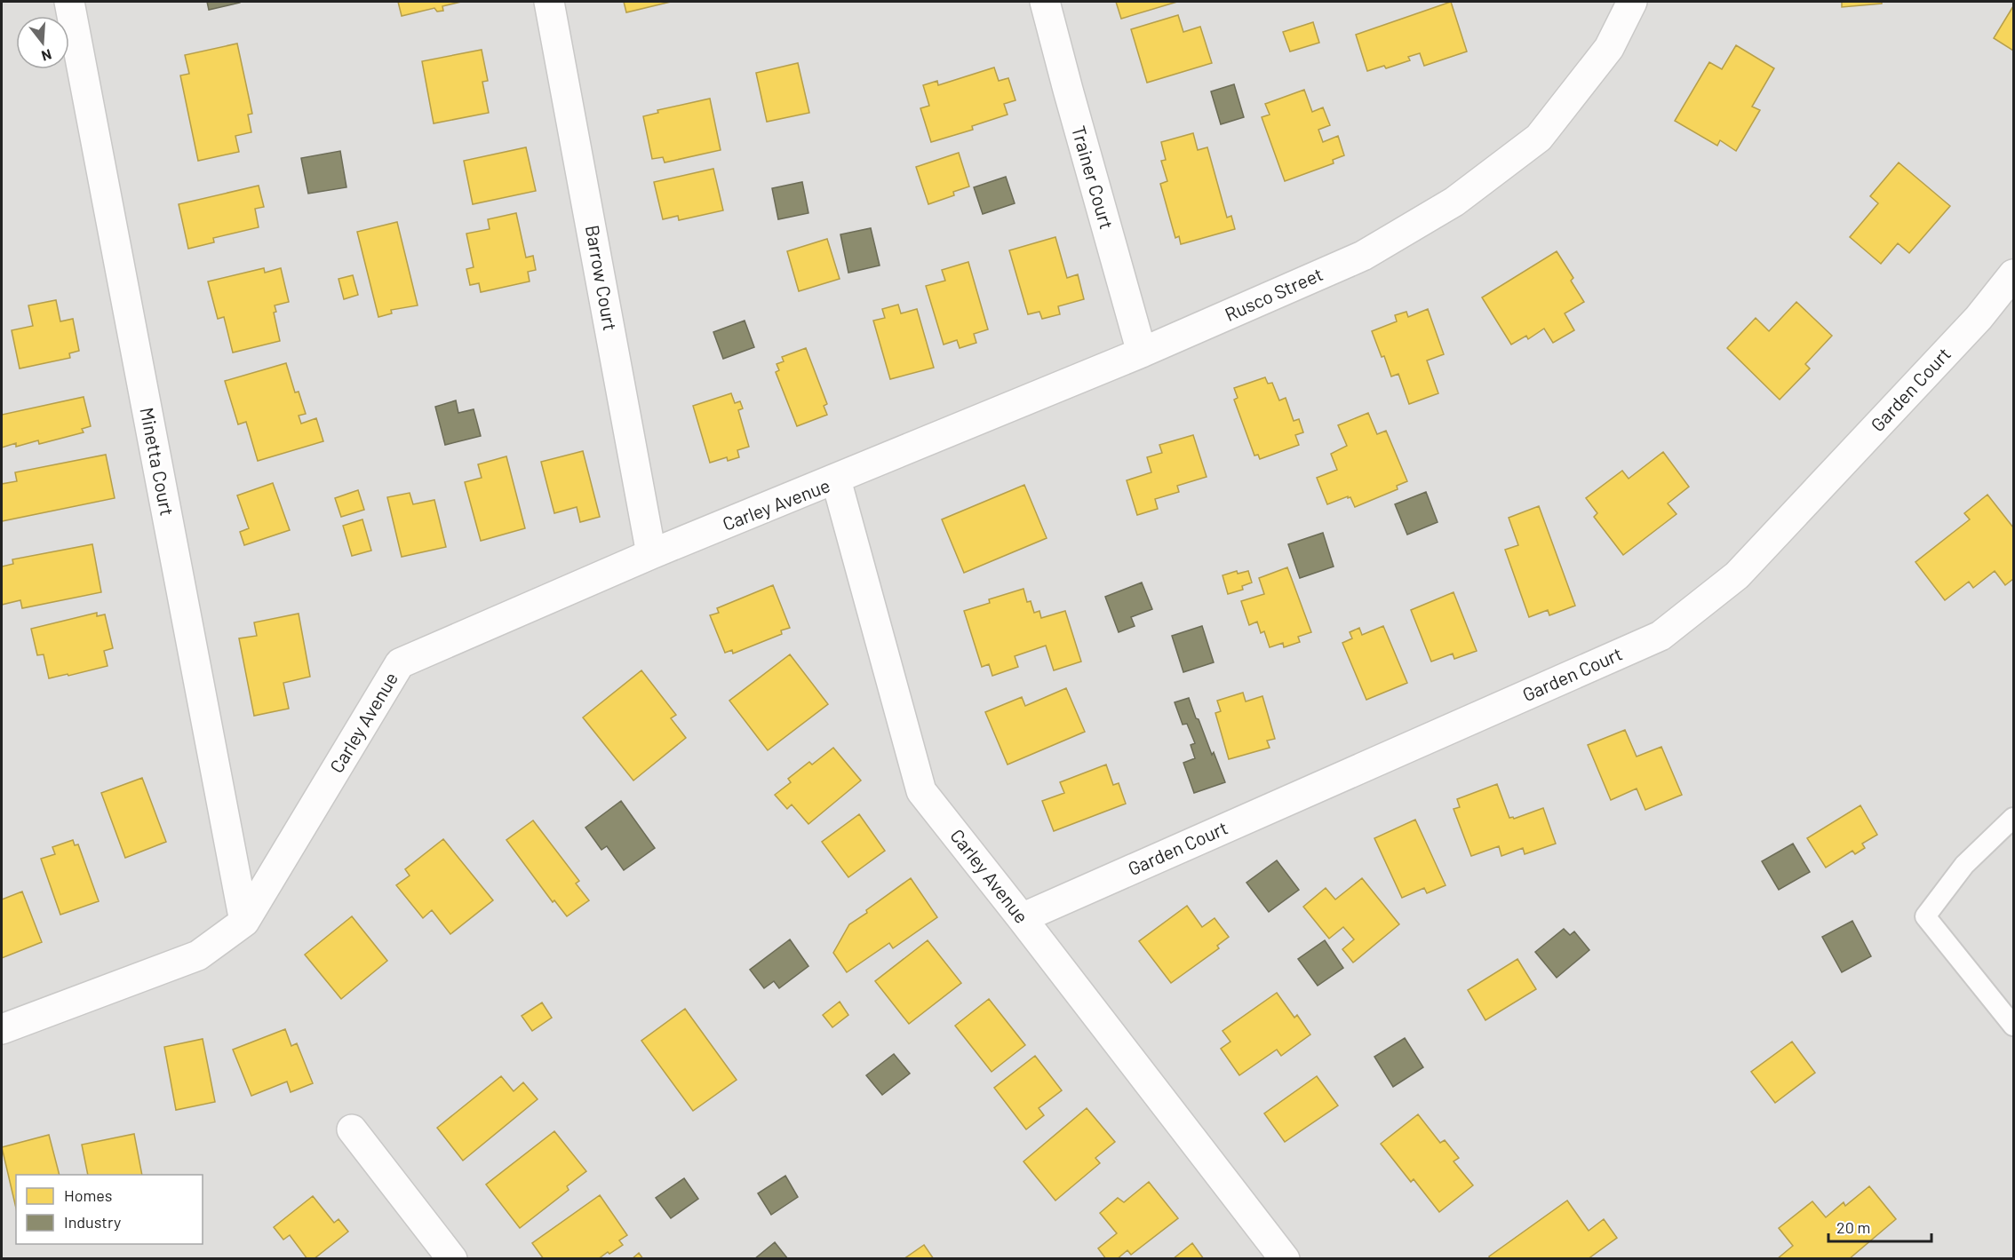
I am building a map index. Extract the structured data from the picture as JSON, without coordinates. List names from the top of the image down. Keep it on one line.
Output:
{"streets":{"street":["Trainer Court","Barrow Court","Rusco Street","Garden Court","Minetta Court","Carley Avenue"]},"crossings":[["Trainer Court","Rusco Street"],["Barrow Court","Carley Avenue"],["Rusco Street","Carley Avenue"],["Garden Court","Carley Avenue"],["Minetta Court","Carley Avenue"]],"legend":["Homes","Industry"],"scale_bar":"20 m","north":"bottom"}
